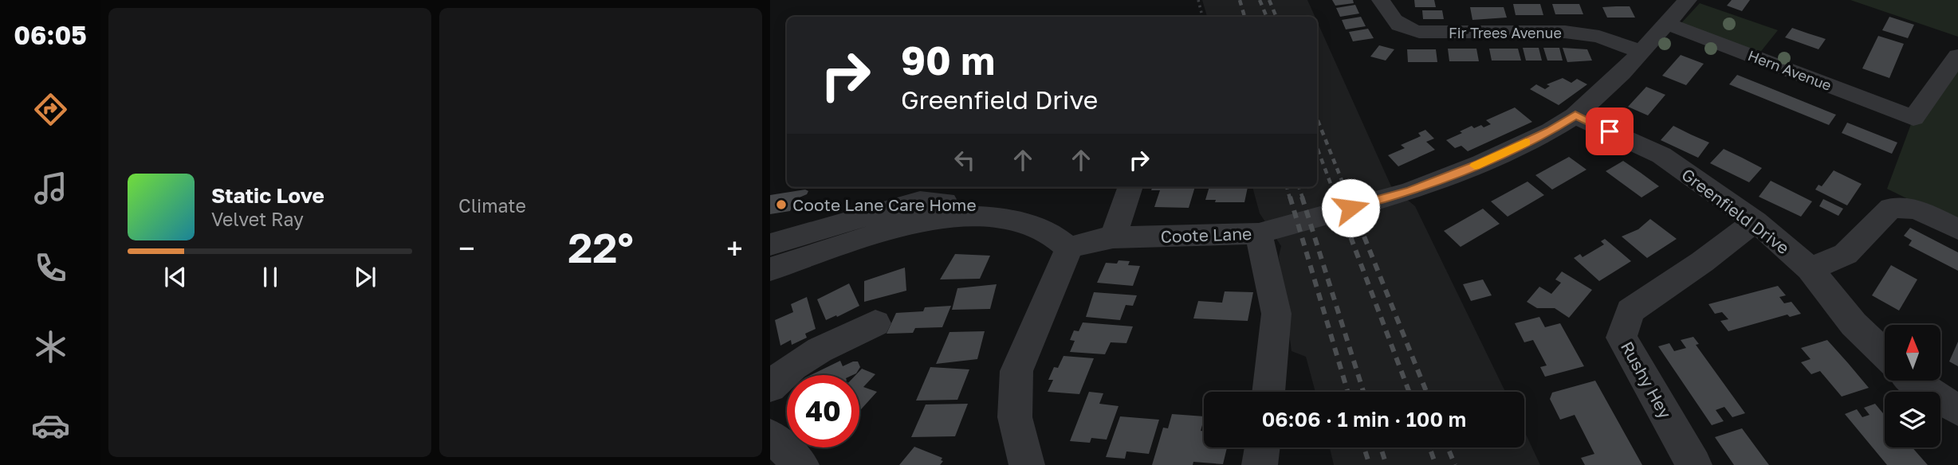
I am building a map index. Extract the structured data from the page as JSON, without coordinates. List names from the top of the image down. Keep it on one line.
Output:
{"streets":{"street":["Fir Trees Avenue","Hern Avenue","Greenfield Drive","Coote Lane","Rushy Hey"]},"crossings":[["Fir Trees Avenue","Coote Lane"],["Hern Avenue","Coote Lane"],["Greenfield Drive","Coote Lane"],["Greenfield Drive","Rushy Hey"]],"places":["Coote Lane Care Home"],"north":"top","page":{"tabs":"06:05","tile":"Climate","turn":["90 m","Greenfield Drive"],"song":["Static Love","Velvet Ray"],"heat":["−","22°","+"],"limit":"40","trip":"06:06 · 1 min · 100 m"}}
